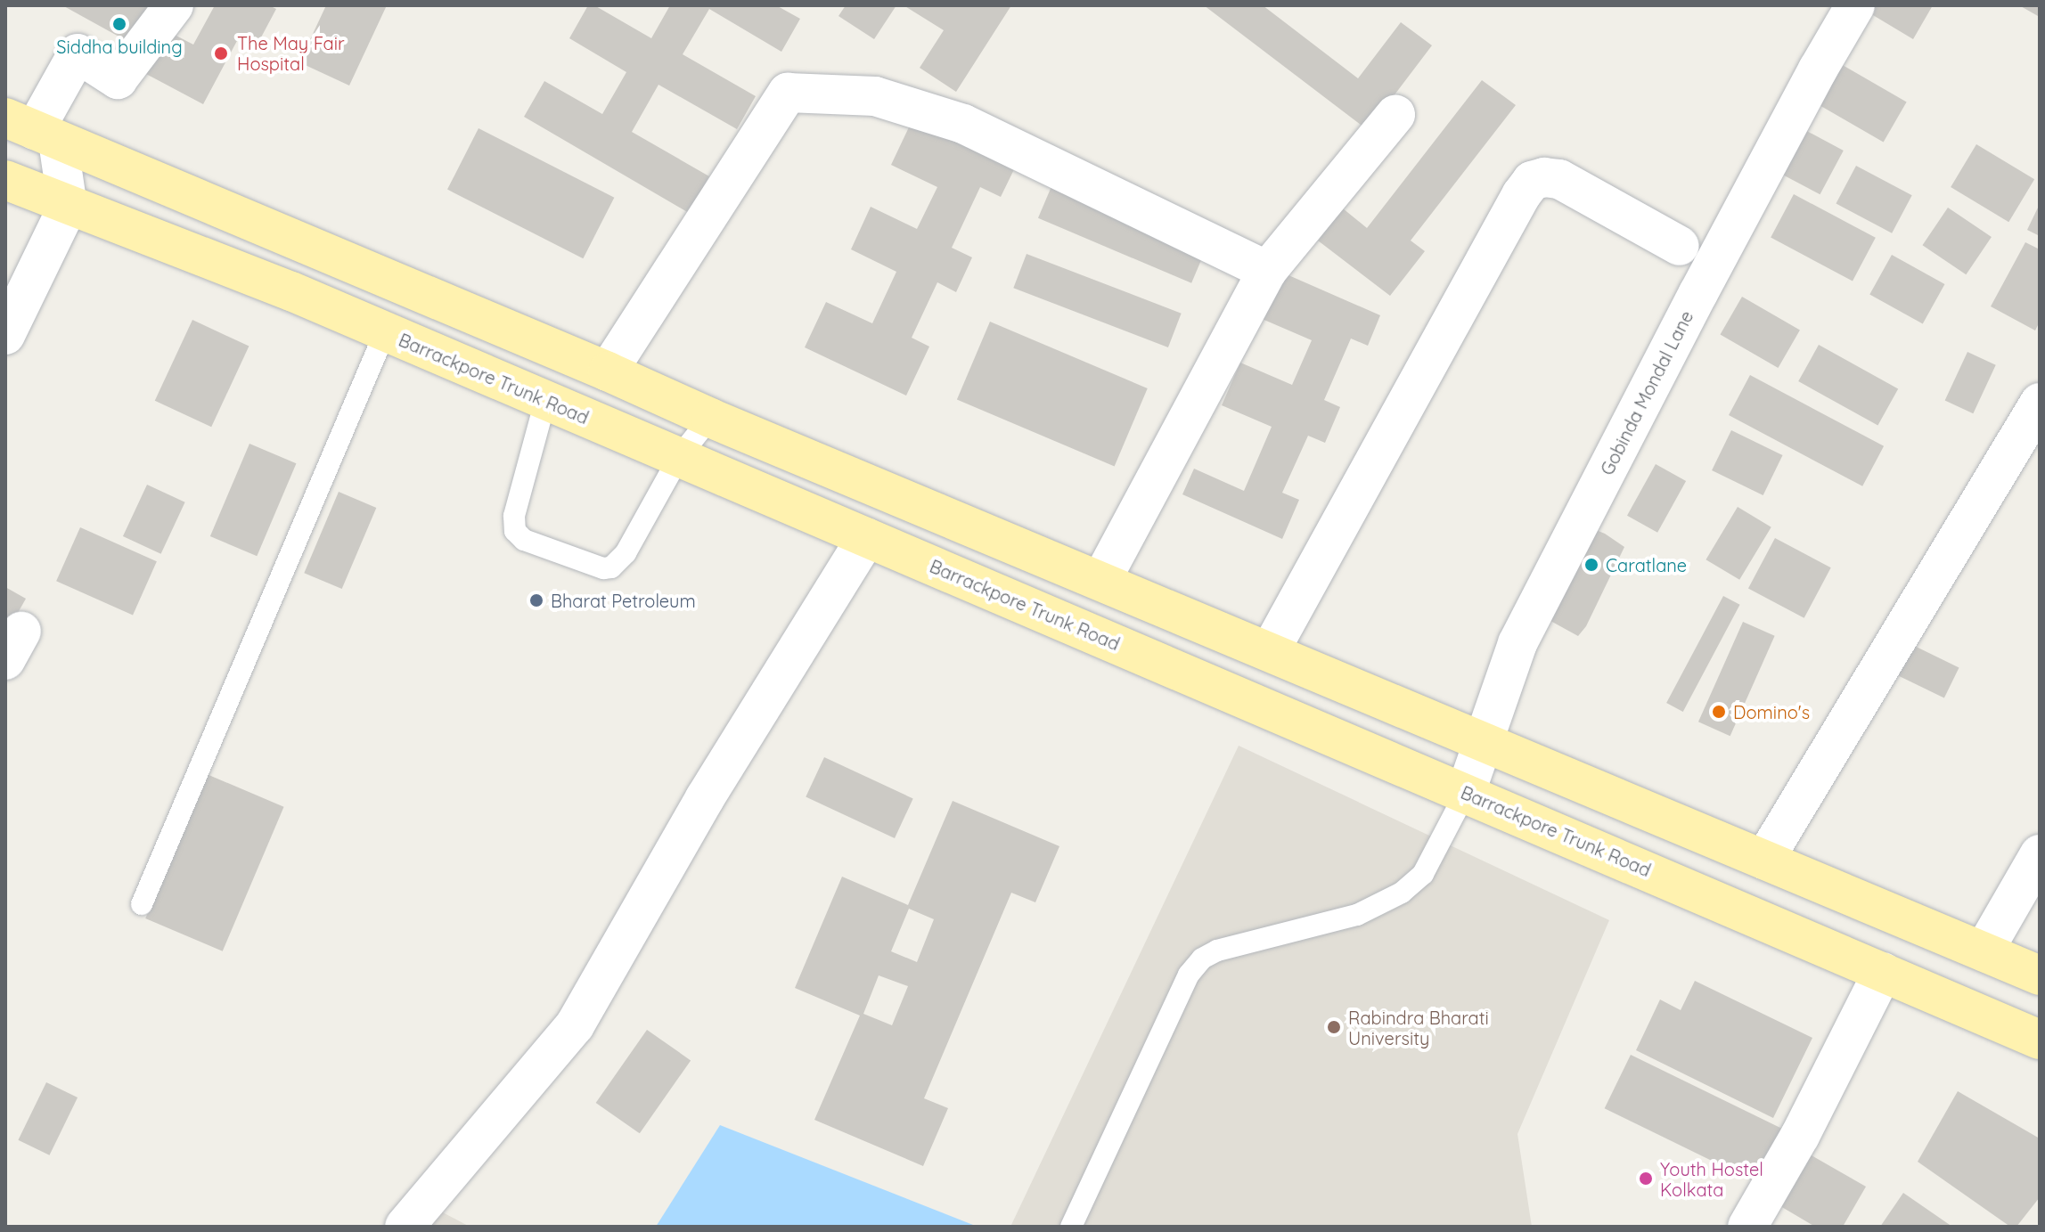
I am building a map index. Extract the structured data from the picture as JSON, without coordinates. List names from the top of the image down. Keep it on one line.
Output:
{"streets":{"main road":["Barrackpore Trunk Road"],"street":["Gobinda Mondal Lane"]},"crossings":[["Barrackpore Trunk Road","Gobinda Mondal Lane"]],"places":["Siddha building","The May Fair Hospital","Caratlane","Bharat Petroleum","Domino's","Rabindra Bharati University","Youth Hostel Kolkata"]}
